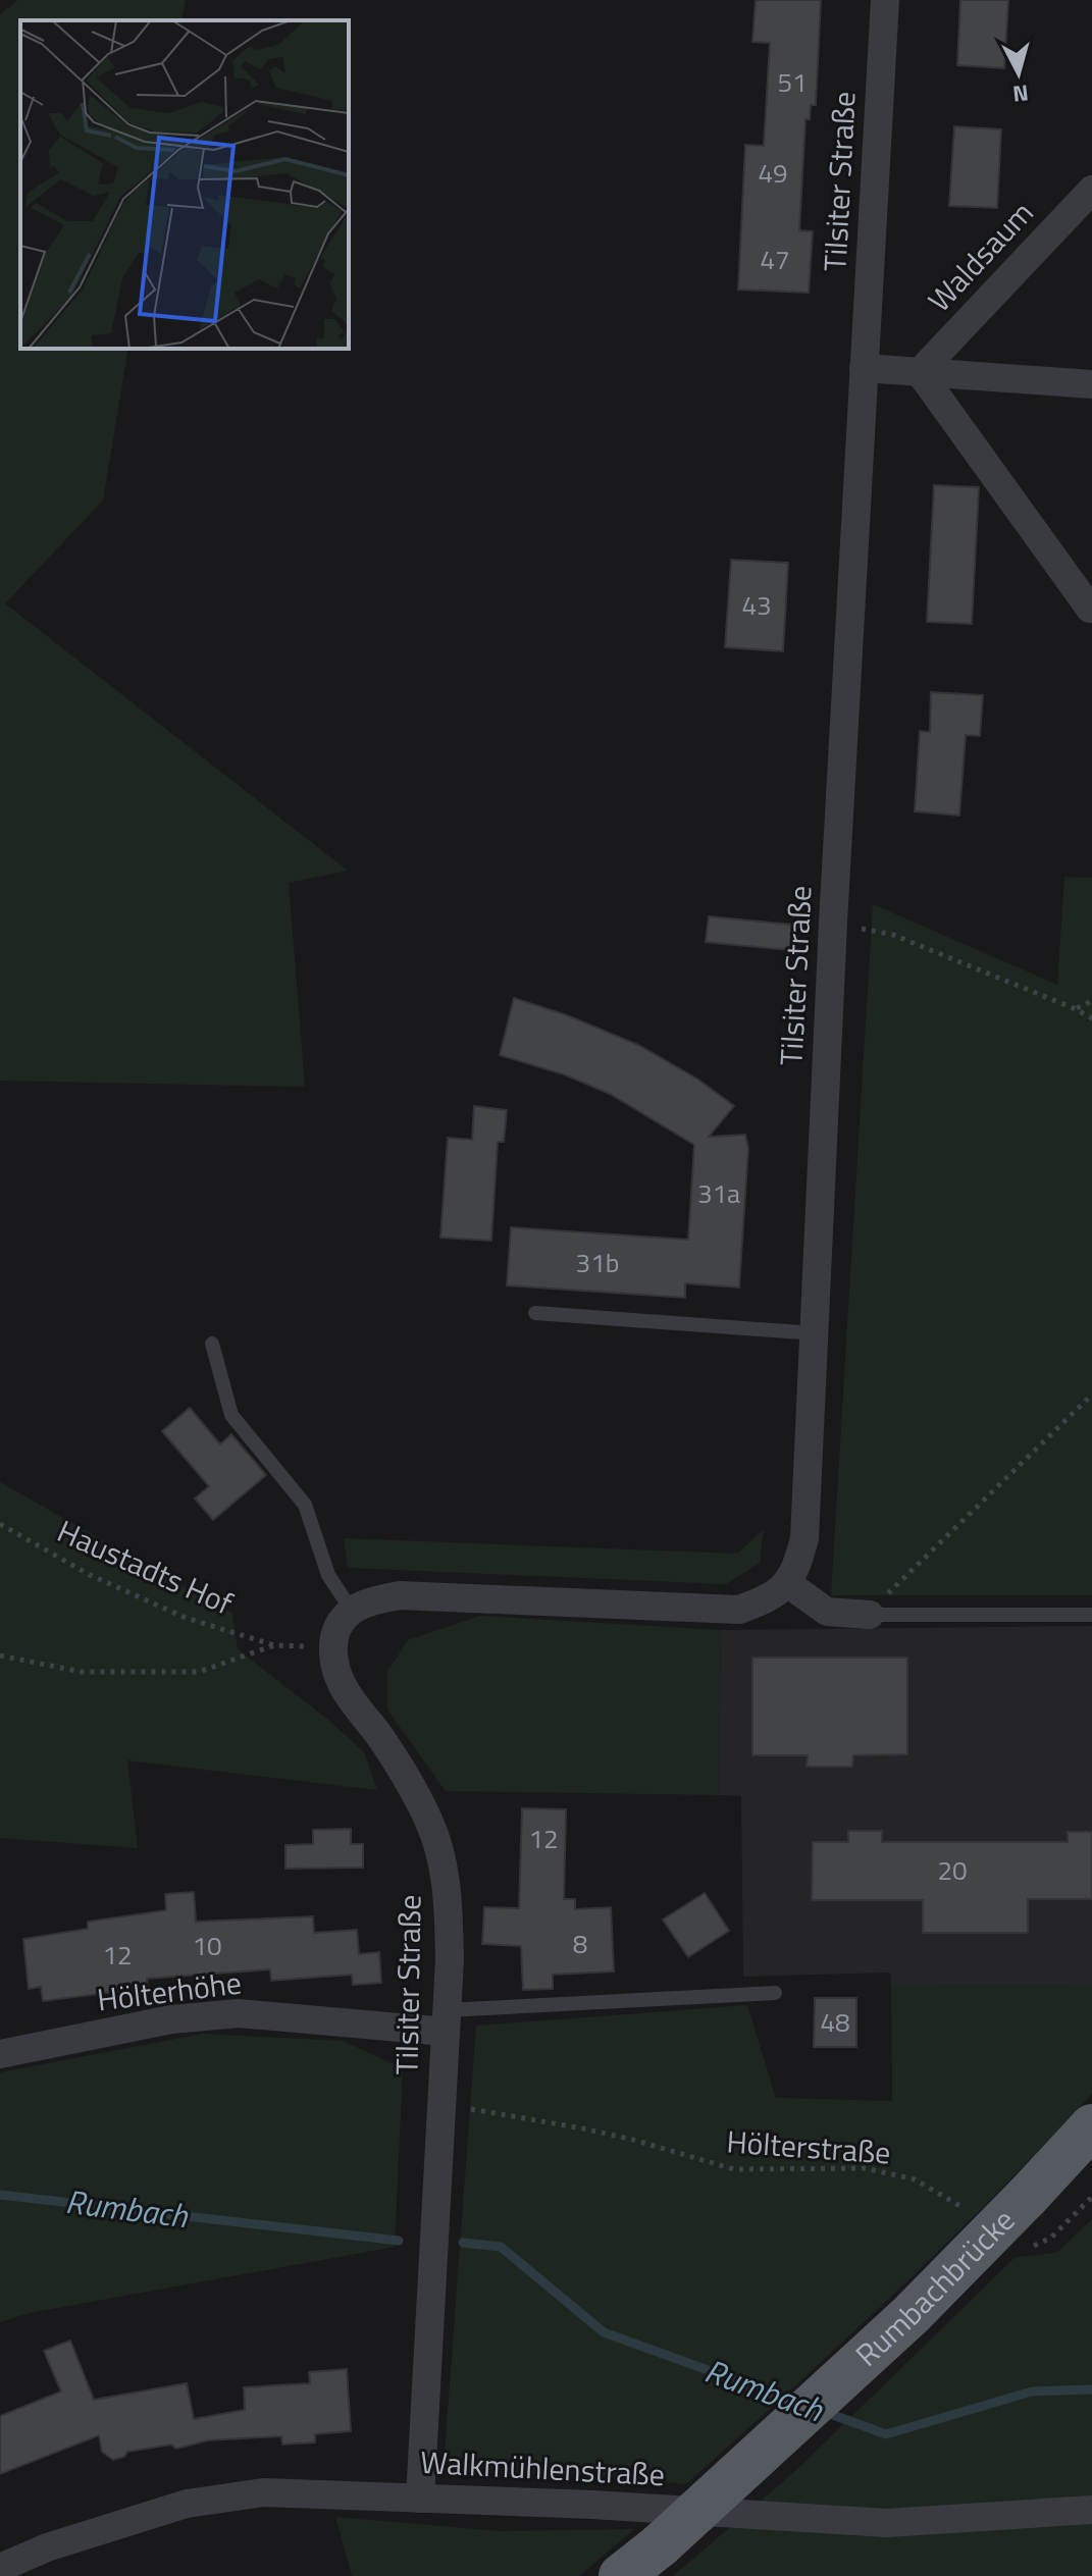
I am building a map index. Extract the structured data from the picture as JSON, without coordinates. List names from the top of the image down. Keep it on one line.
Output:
{"streets":{"main road":["Rumbachbrücke"],"street":["Tilsiter Straße","Waldsaum","Hölterhöhe","Walkmühlenstraße"],"path":["Haustadts Hof","Hölterstraße"]},"crossings":[["Tilsiter Straße","Hölterhöhe"],["Tilsiter Straße","Hölterstraße"],["Tilsiter Straße","Walkmühlenstraße"]],"water":["Rumbach"],"house_numbers":["51","49","47","43","31a","31b","12","20","8","10","12","48"],"north":"bottom"}
